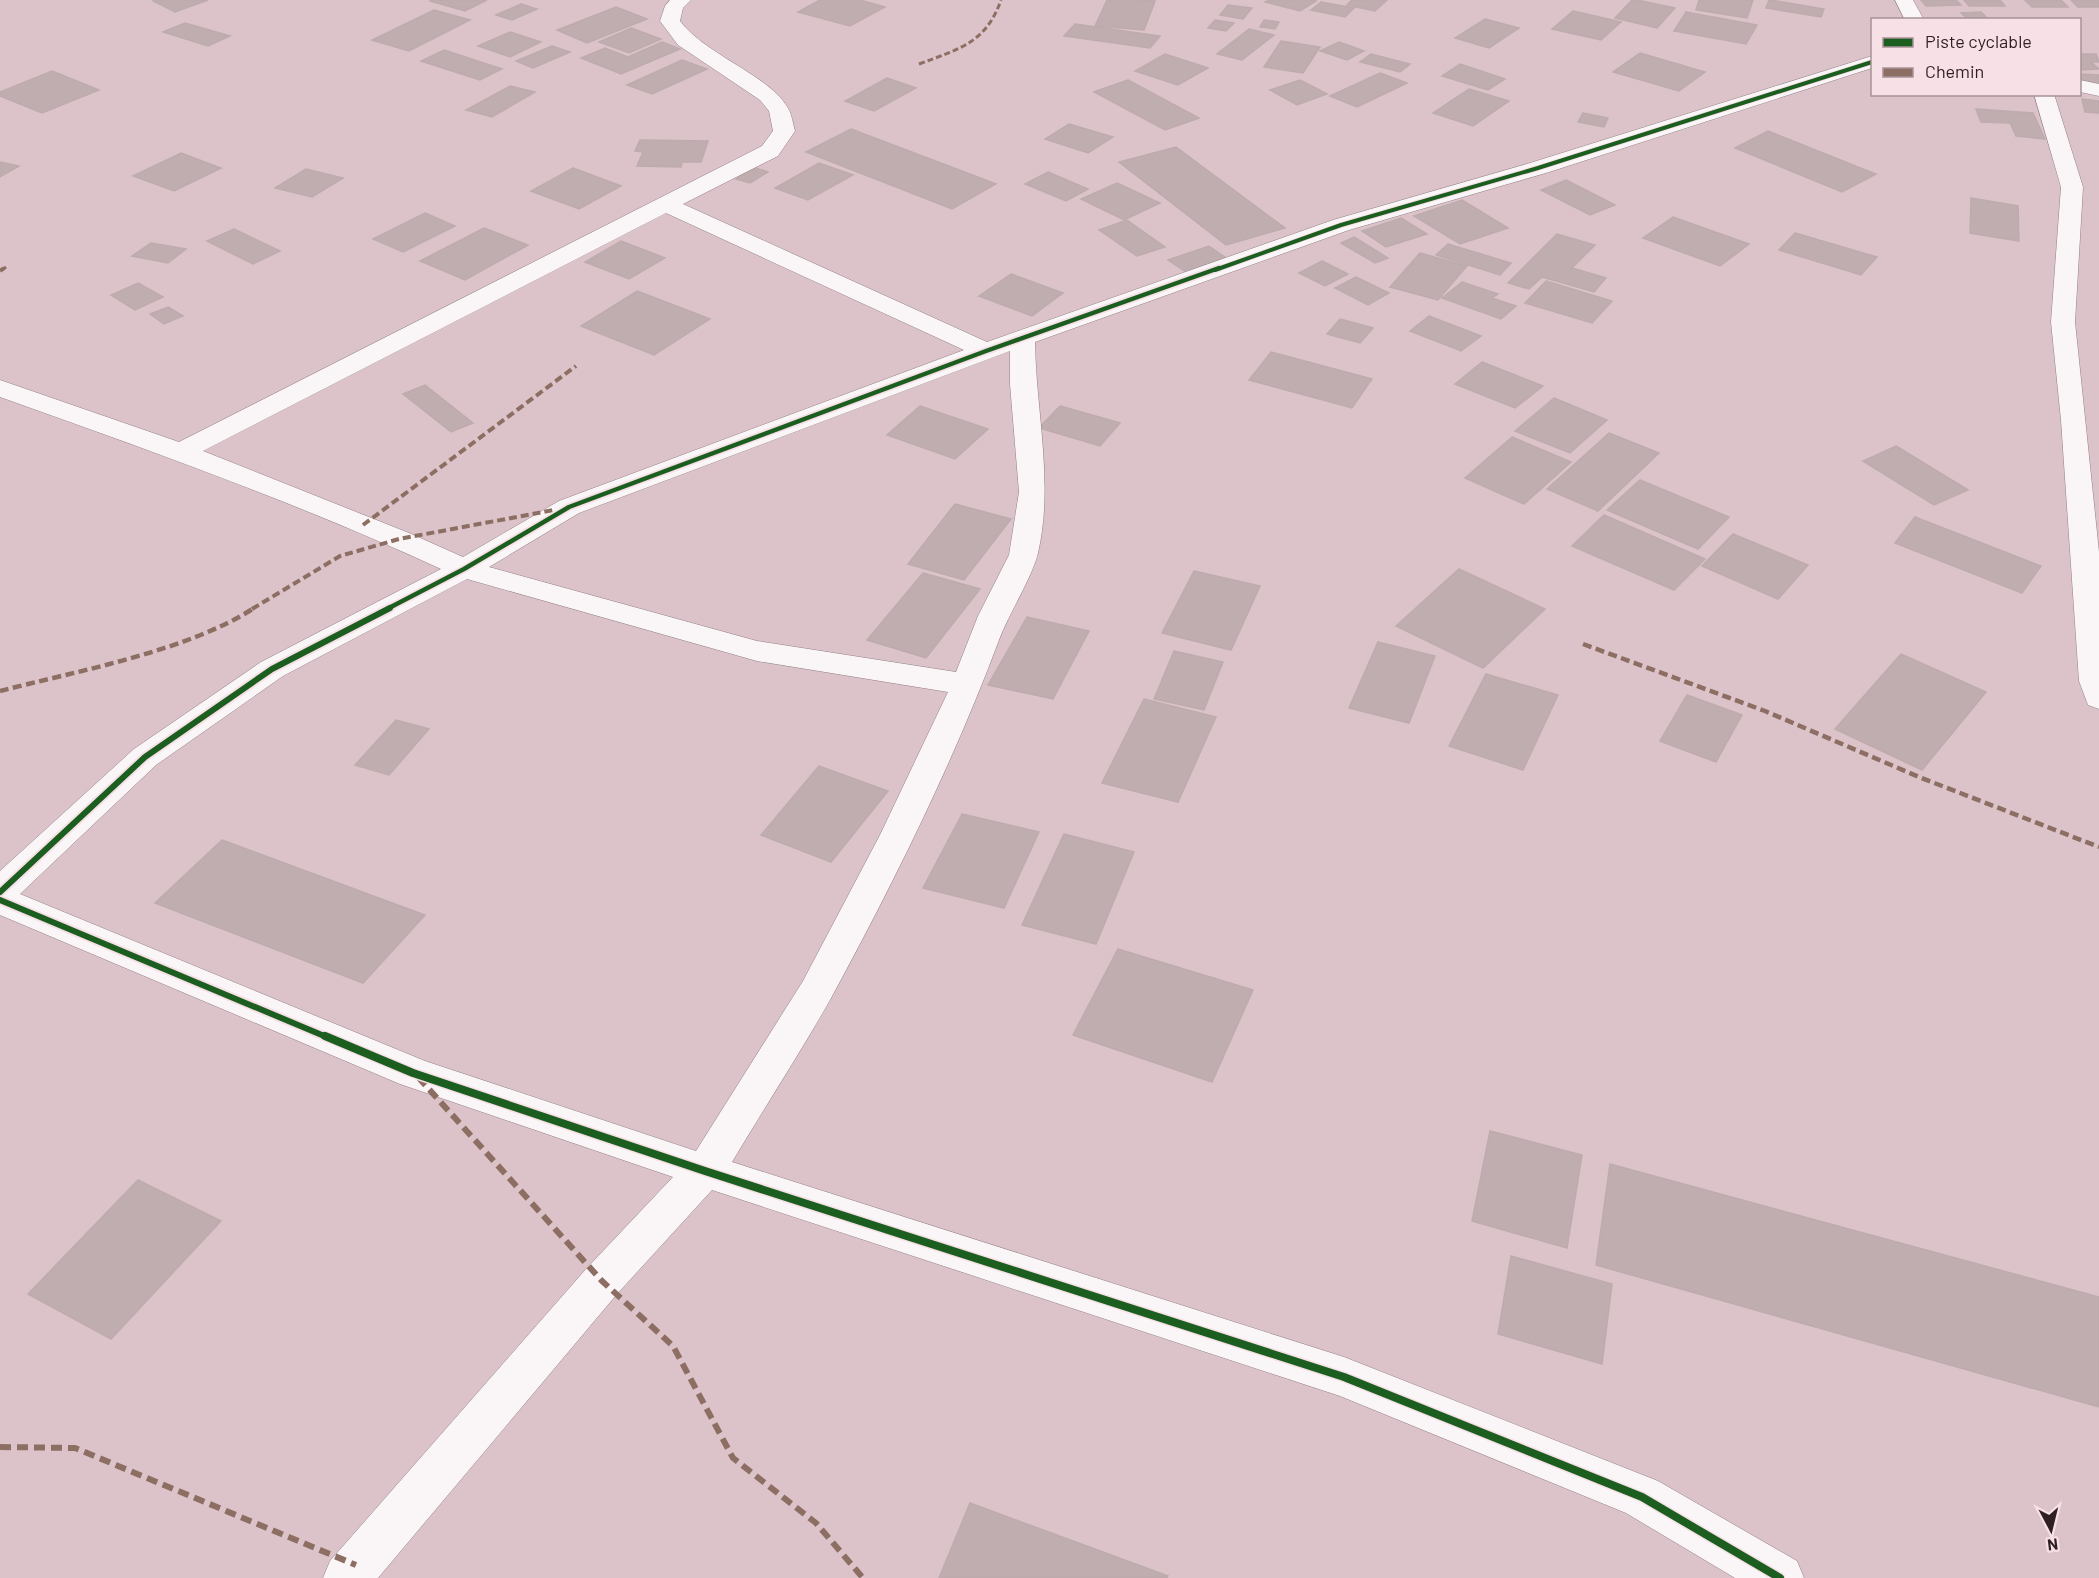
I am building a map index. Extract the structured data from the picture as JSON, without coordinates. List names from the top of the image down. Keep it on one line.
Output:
{"legend":["Piste cyclable","Chemin"],"north":"bottom"}
